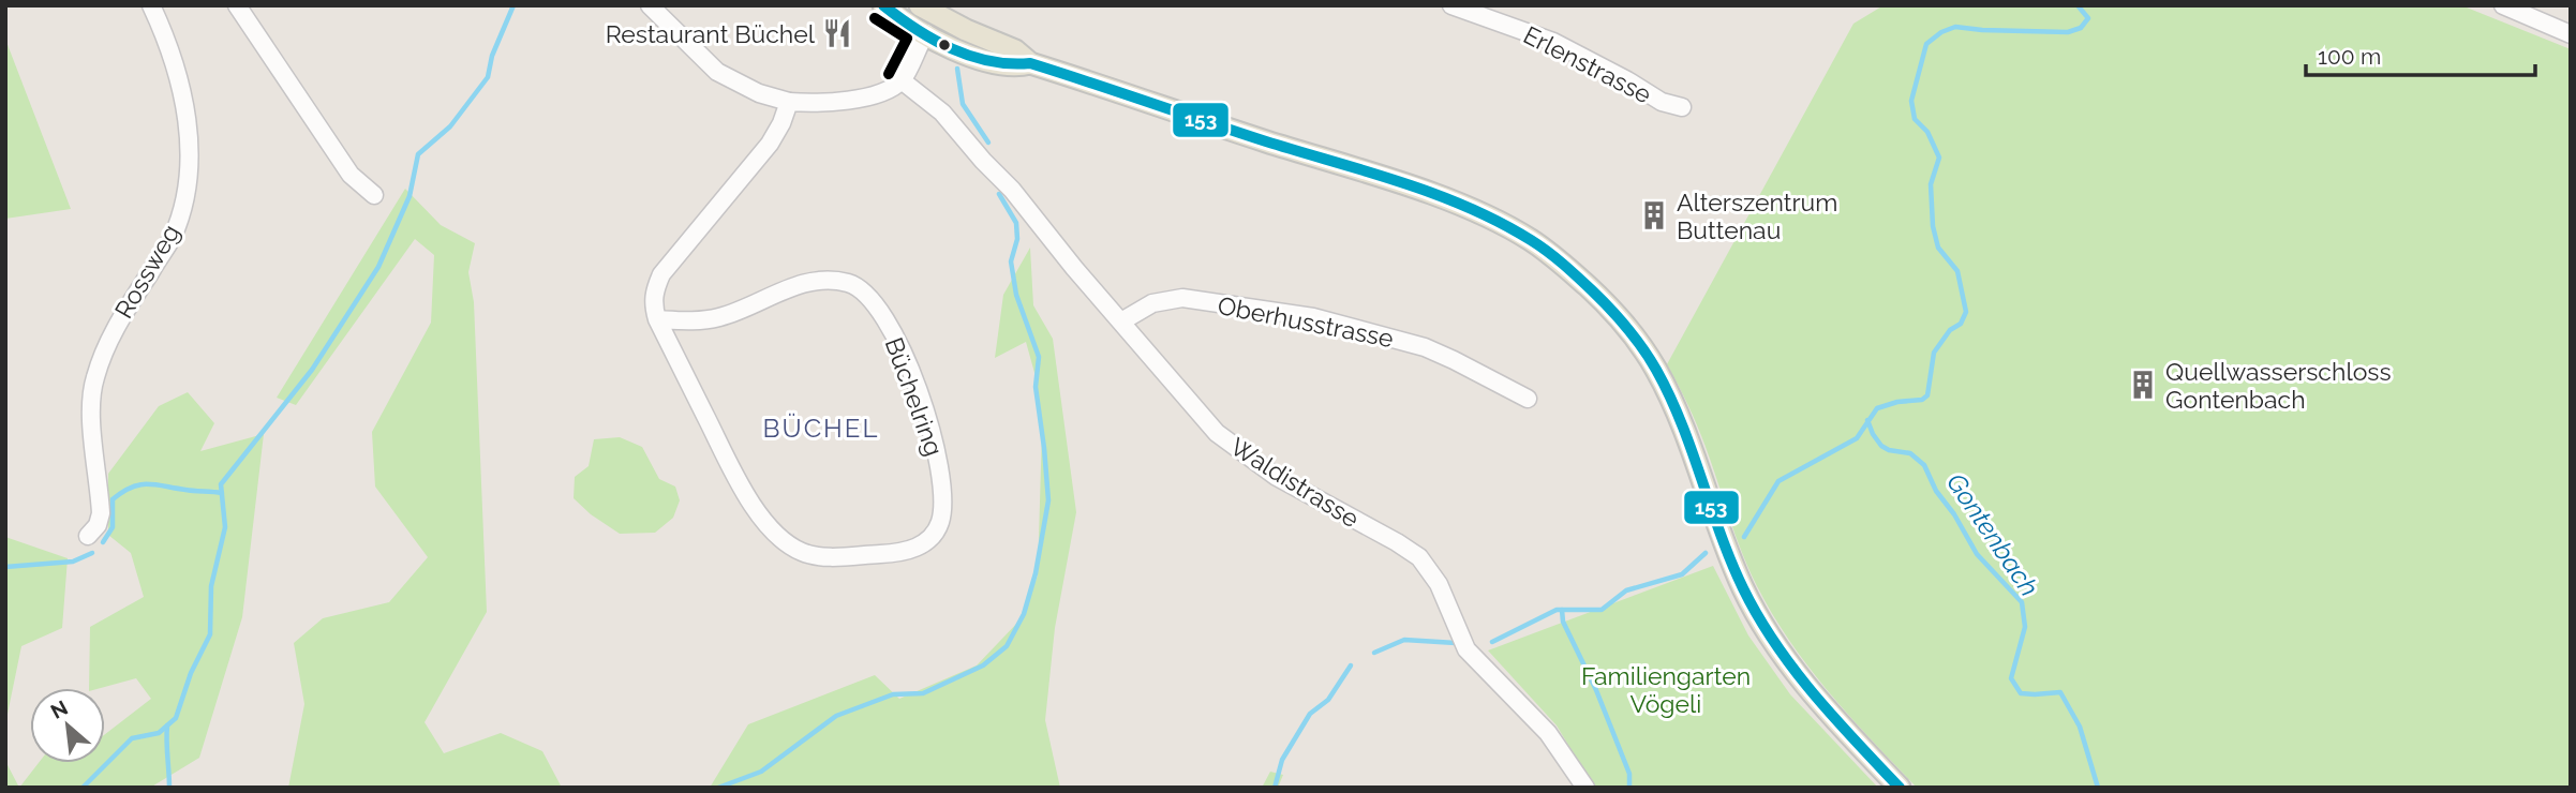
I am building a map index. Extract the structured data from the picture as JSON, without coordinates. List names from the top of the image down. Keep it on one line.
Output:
{"streets":{"street":["Erlenstrasse","Rossweg","Oberhusstrasse","Büchelring","Waldistrasse"]},"crossings":[["Oberhusstrasse","Waldistrasse"]],"districts":["BÜCHEL"],"water":["Gontenbach"],"parks":["Familiengarten Vögeli"],"places":{"restaurant":["Restaurant Büchel"],"building":["Alterszentrum Buttenau","Quellwasserschloss Gontenbach"]},"lines":["transit line 153"],"scale_bar":"100 m","north":"top left"}
